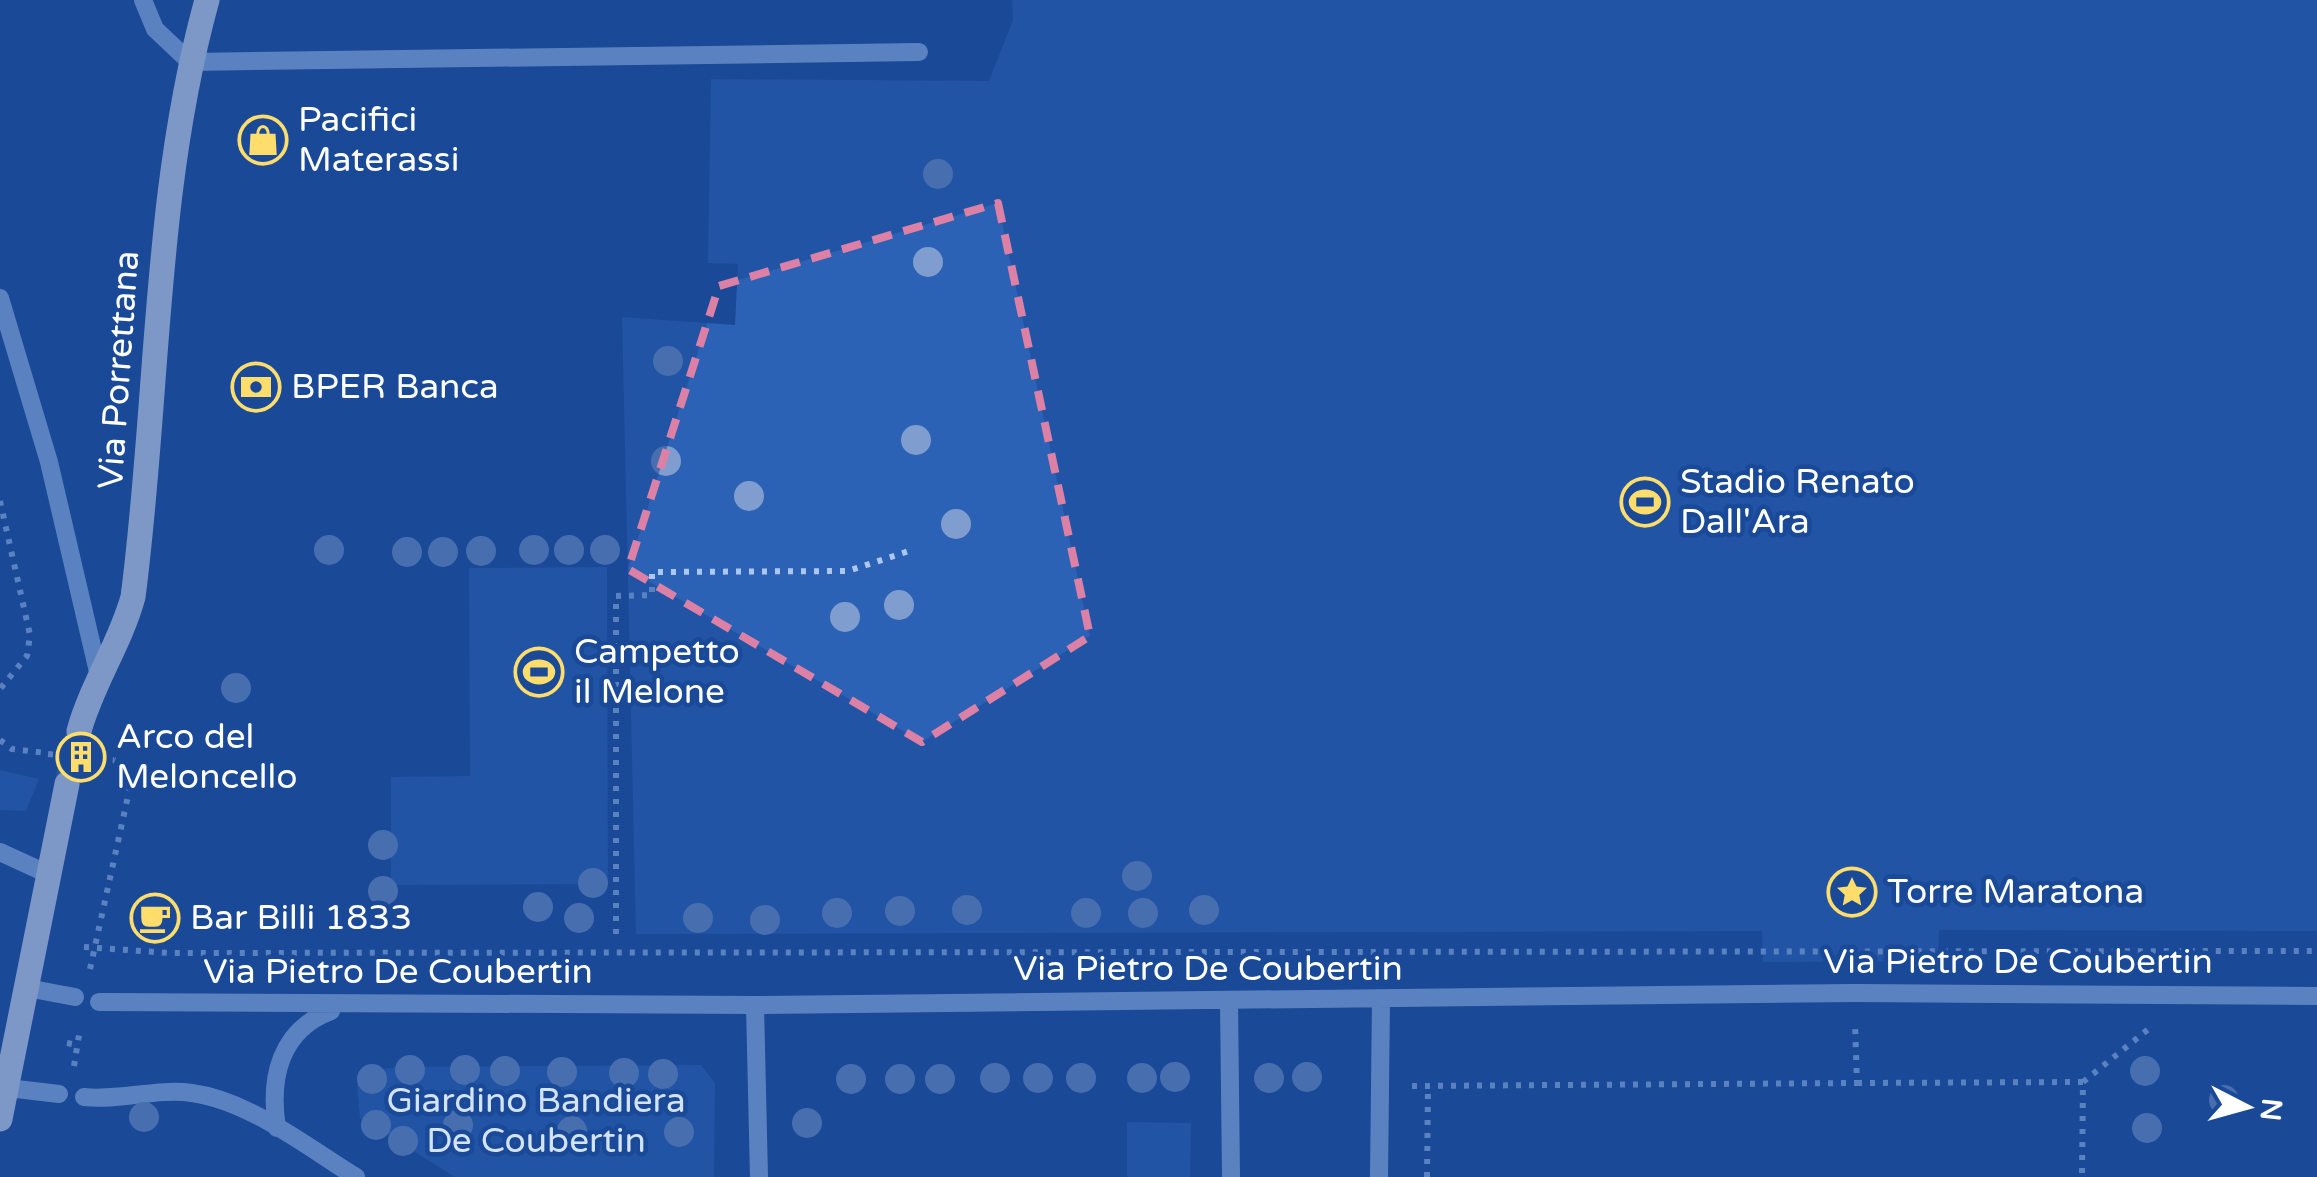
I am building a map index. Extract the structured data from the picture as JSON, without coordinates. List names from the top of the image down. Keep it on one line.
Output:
{"streets":{"main road":["Via Porrettana"],"street":["Via Pietro De Coubertin"]},"parks":["Giardino Bandiera De Coubertin"],"places":{"shop":["Pacifici Materassi"],"bank":["BPER Banca"],"sports":["Stadio Renato Dall'Ara","Campetto il Melone"],"building":["Arco del Meloncello"],"place":["Torre Maratona"],"cafe":["Bar Billi 1833"]},"north":"right"}
